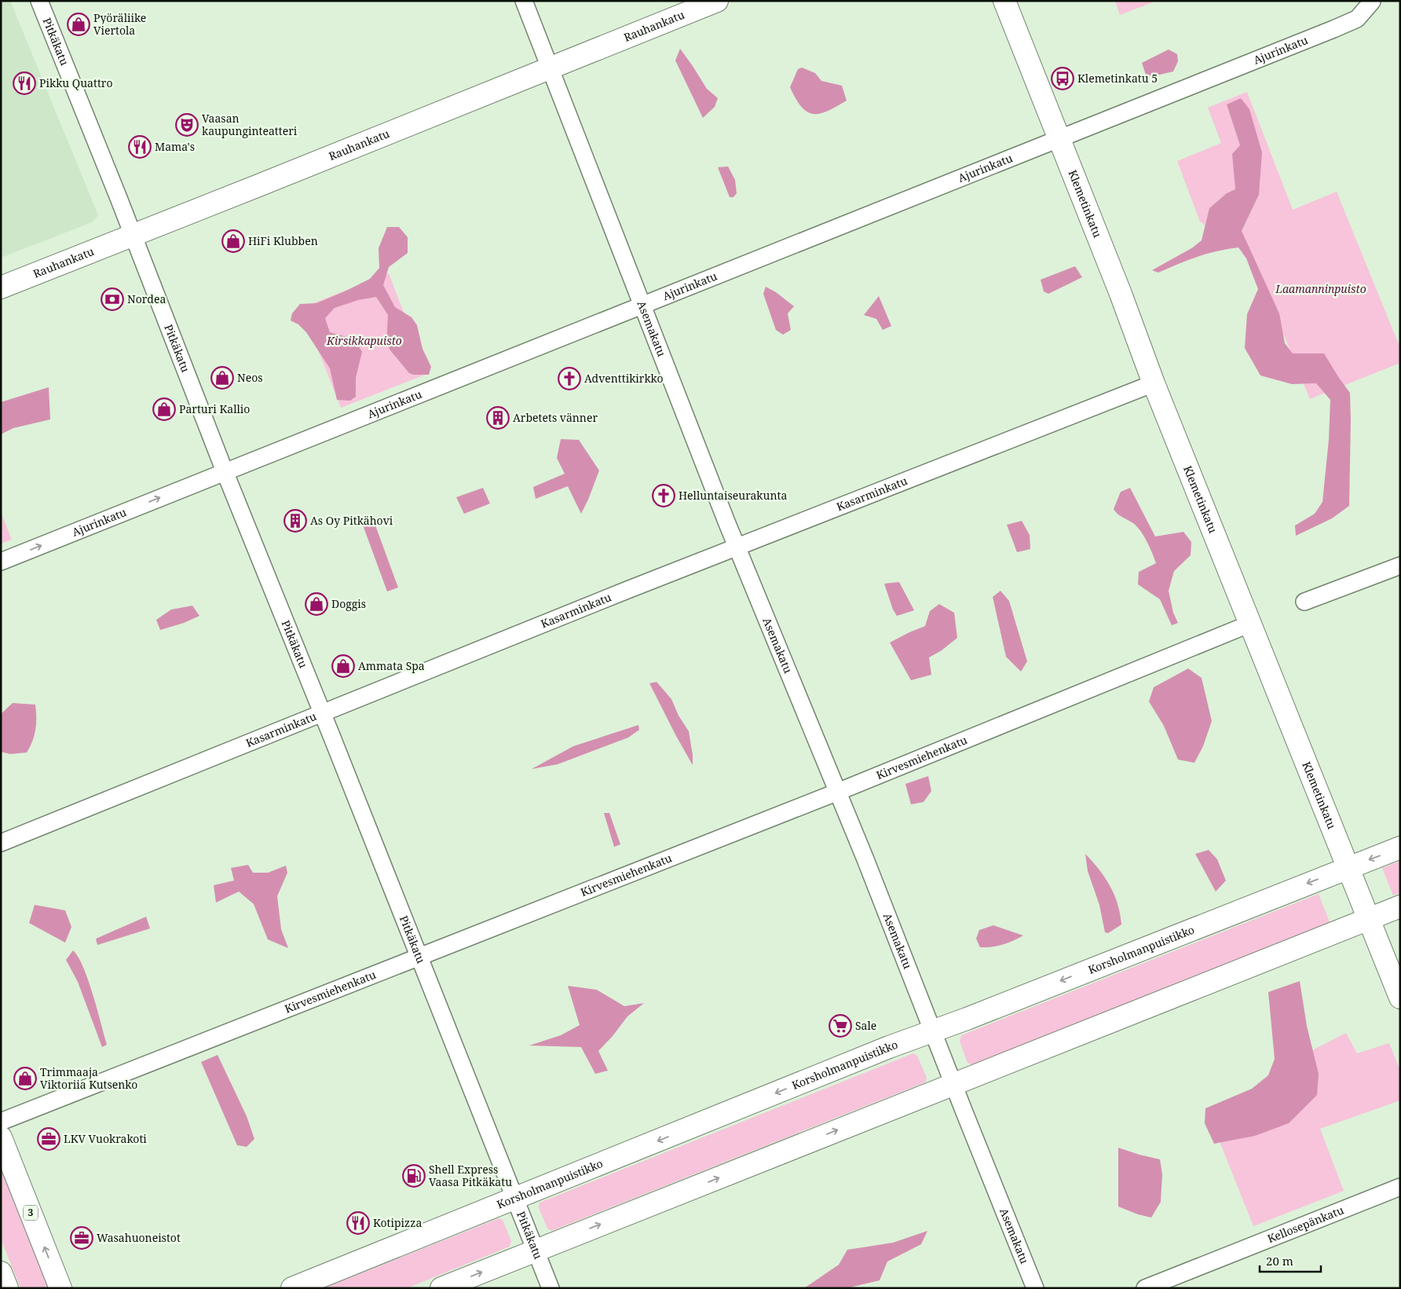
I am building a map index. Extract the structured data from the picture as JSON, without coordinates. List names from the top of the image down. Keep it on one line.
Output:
{"streets":{"main road":["Rauhankatu","Klemetinkatu","Korsholmanpuistikko","3"],"street":["Pitkäkatu","Ajurinkatu","Asemakatu","Kasarminkatu","Kirvesmiehenkatu","Kellosepänkatu"]},"crossings":[["Rauhankatu","Pitkäkatu"],["Rauhankatu","Asemakatu"],["Pitkäkatu","Ajurinkatu"],["Pitkäkatu","Kasarminkatu"],["Pitkäkatu","Kirvesmiehenkatu"],["Pitkäkatu","Korsholmanpuistikko"],["Ajurinkatu","Klemetinkatu"],["Ajurinkatu","Asemakatu"],["Klemetinkatu","Kasarminkatu"],["Klemetinkatu","Kirvesmiehenkatu"],["Klemetinkatu","Korsholmanpuistikko"],["Asemakatu","Kasarminkatu"],["Asemakatu","Kirvesmiehenkatu"],["Asemakatu","Korsholmanpuistikko"]],"parks":["Laamanninpuisto","Kirsikkapuisto"],"places":{"shop":["Pyöräliike Viertola","HiFi Klubben","Neos","Parturi Kallio","Doggis","Ammata Spa","Trimmaaja Viktoriia Kutsenko"],"bus stop":["Klemetinkatu 5"],"restaurant":["Pikku Quattro","Mama's","Kotipizza"],"theatre":["Vaasan kaupunginteatteri"],"bank":["Nordea"],"church":["Adventtikirkko","Helluntaiseurakunta"],"building":["Arbetets vänner","As Oy Pitkähovi"],"supermarket":["Sale"],"office":["LKV Vuokrakoti","Wasahuoneistot"],"fuel station":["Shell Express Vaasa Pitkäkatu"]},"scale_bar":"20 m"}
